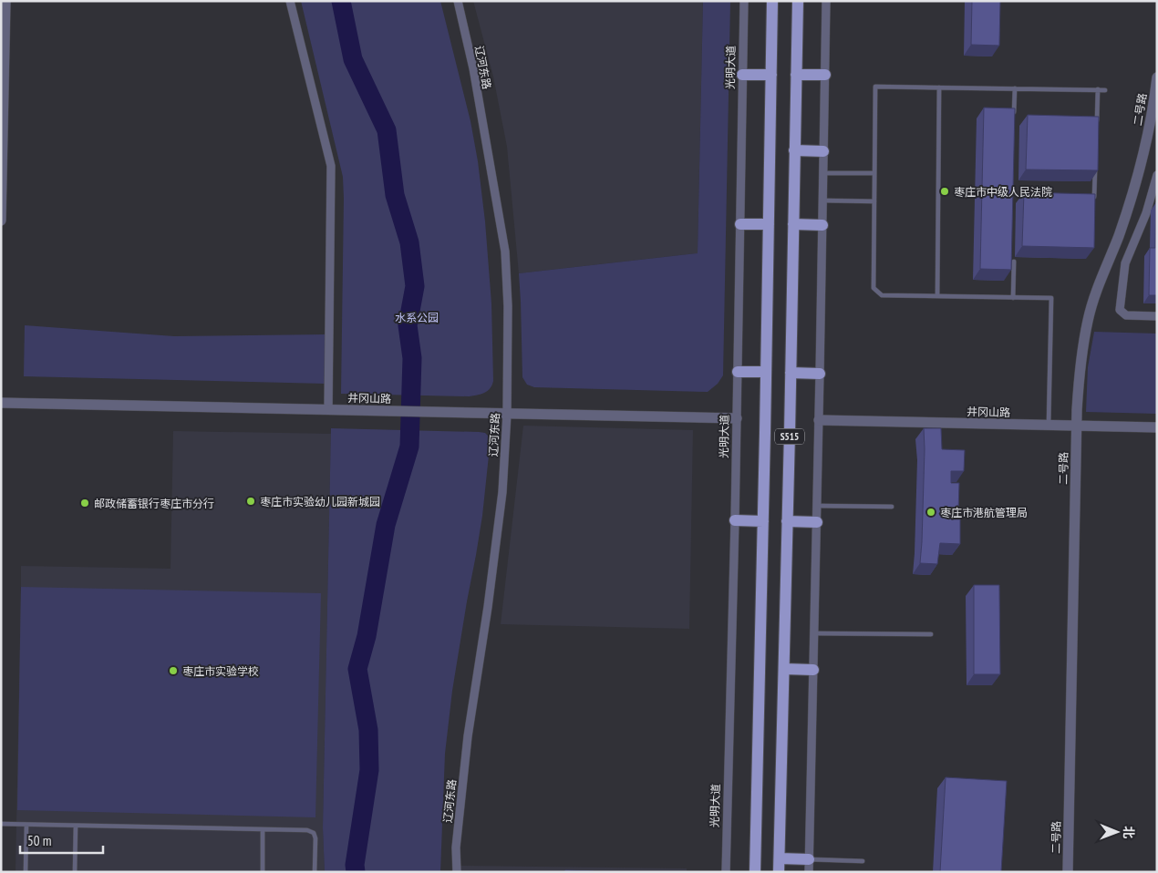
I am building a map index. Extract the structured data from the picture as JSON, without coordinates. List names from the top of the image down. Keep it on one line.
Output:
{"streets":{"main road":["S515"],"street":["辽河东路","光明大道","二号路","井冈山路"]},"crossings":[["辽河东路","井冈山路"],["光明大道","井冈山路"],["二号路","井冈山路"],["井冈山路","S515"]],"parks":["水系公园"],"places":["枣庄市中级人民法院","枣庄市实验幼儿园新城园","邮政储蓄银行枣庄市分行","枣庄市港航管理局","枣庄市实验学校"],"scale_bar":"50 m","north":"right"}
